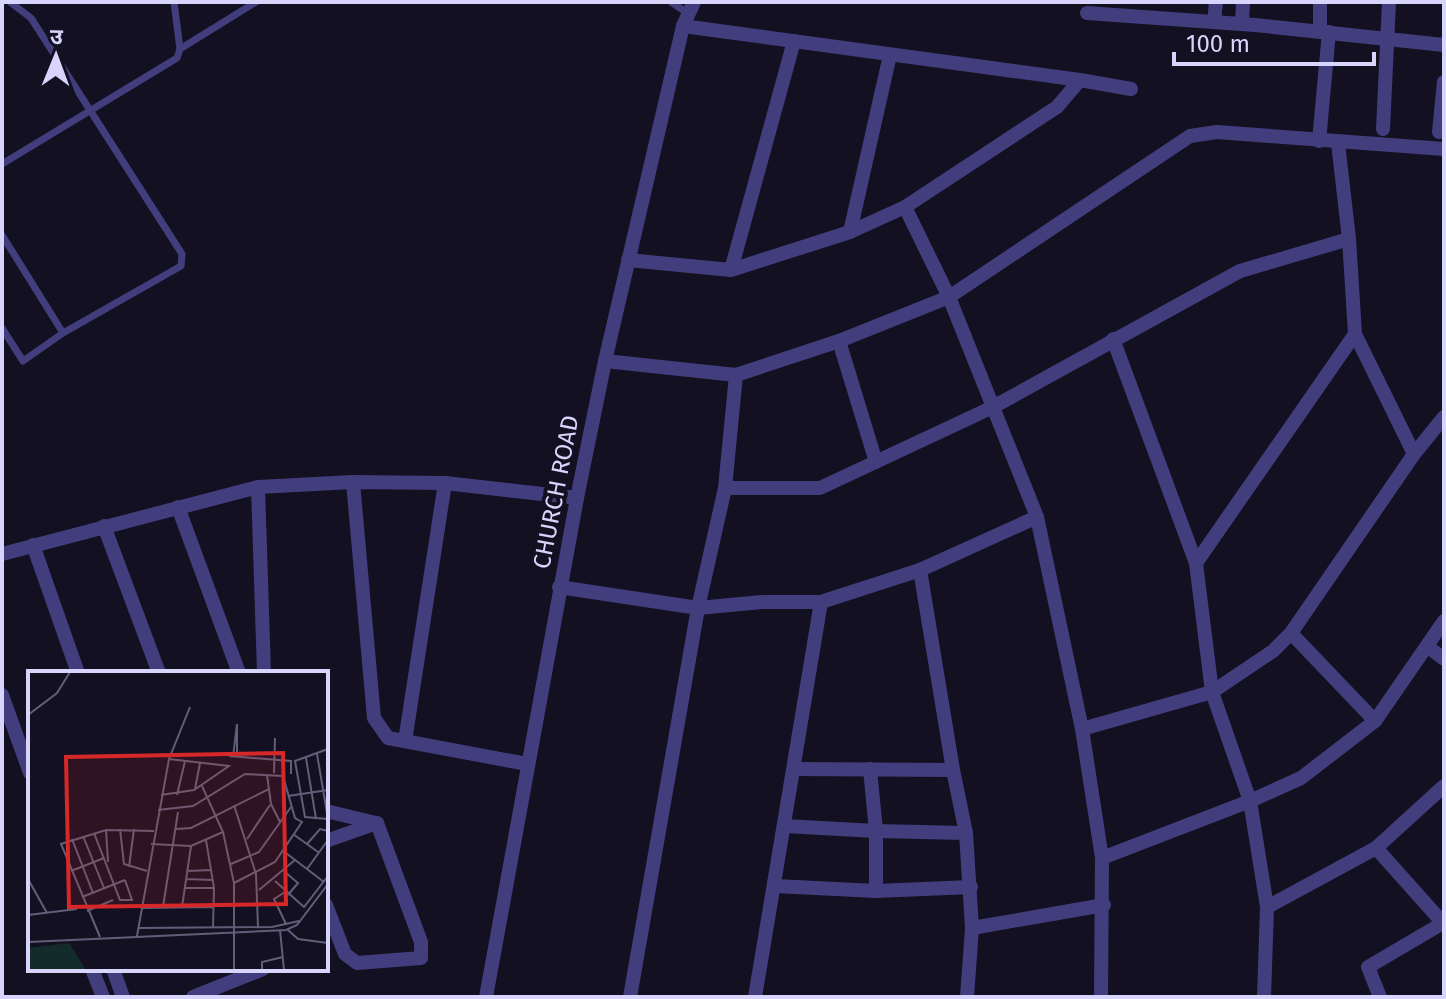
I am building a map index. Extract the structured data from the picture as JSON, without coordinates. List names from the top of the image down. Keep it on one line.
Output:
{"streets":{"street":["CHURCH ROAD"]},"scale_bar":"100 m","north":"top"}
